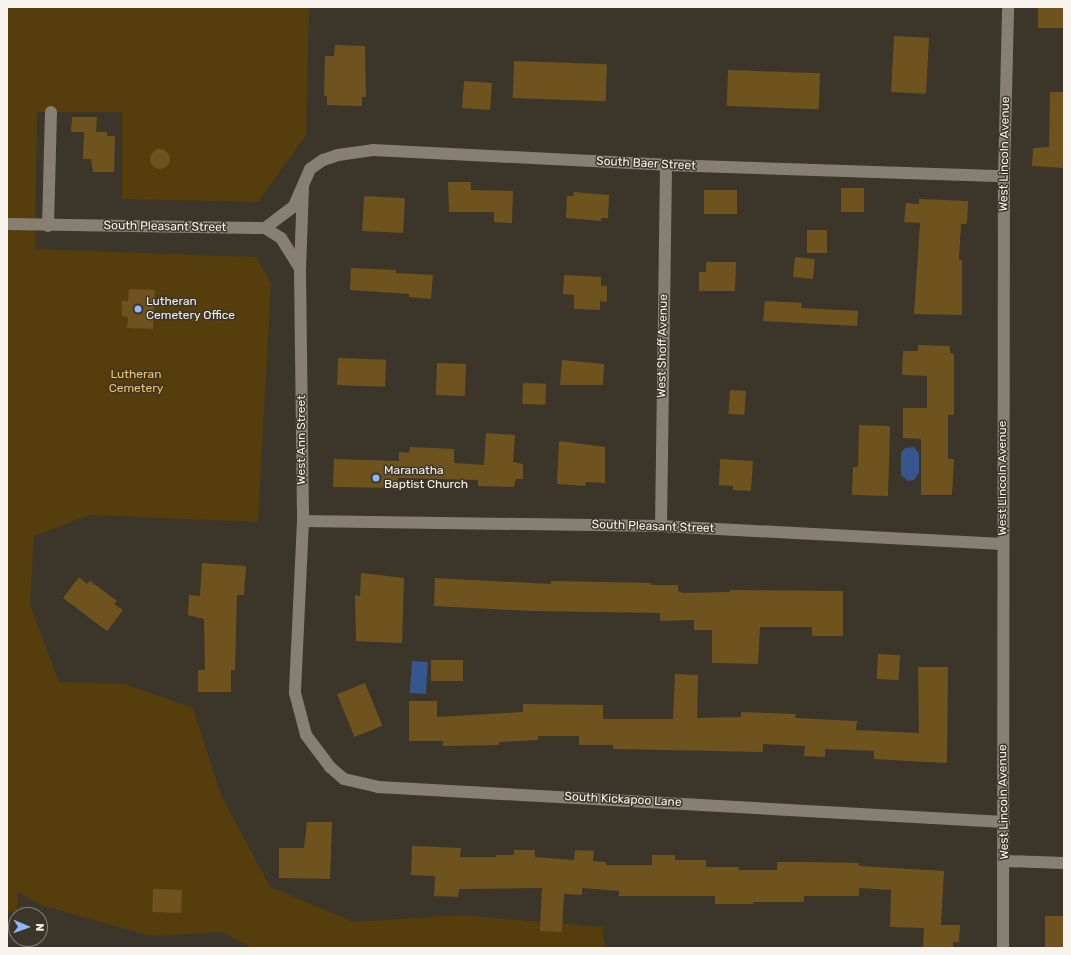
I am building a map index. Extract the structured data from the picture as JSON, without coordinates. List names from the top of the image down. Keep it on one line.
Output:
{"streets":{"street":["West Lincoln Avenue","South Baer Street","South Pleasant Street","West Shoff Avenue","West Ann Street","South Kickapoo Lane"]},"crossings":[["West Lincoln Avenue","South Baer Street"],["West Lincoln Avenue","South Pleasant Street"],["West Lincoln Avenue","South Kickapoo Lane"],["South Baer Street","West Shoff Avenue"],["South Baer Street","West Ann Street"],["South Pleasant Street","West Shoff Avenue"],["South Pleasant Street","West Ann Street"],["West Ann Street","South Kickapoo Lane"]],"parks":["Lutheran Cemetery"],"places":["Lutheran Cemetery Office","Maranatha Baptist Church"],"north":"right"}
